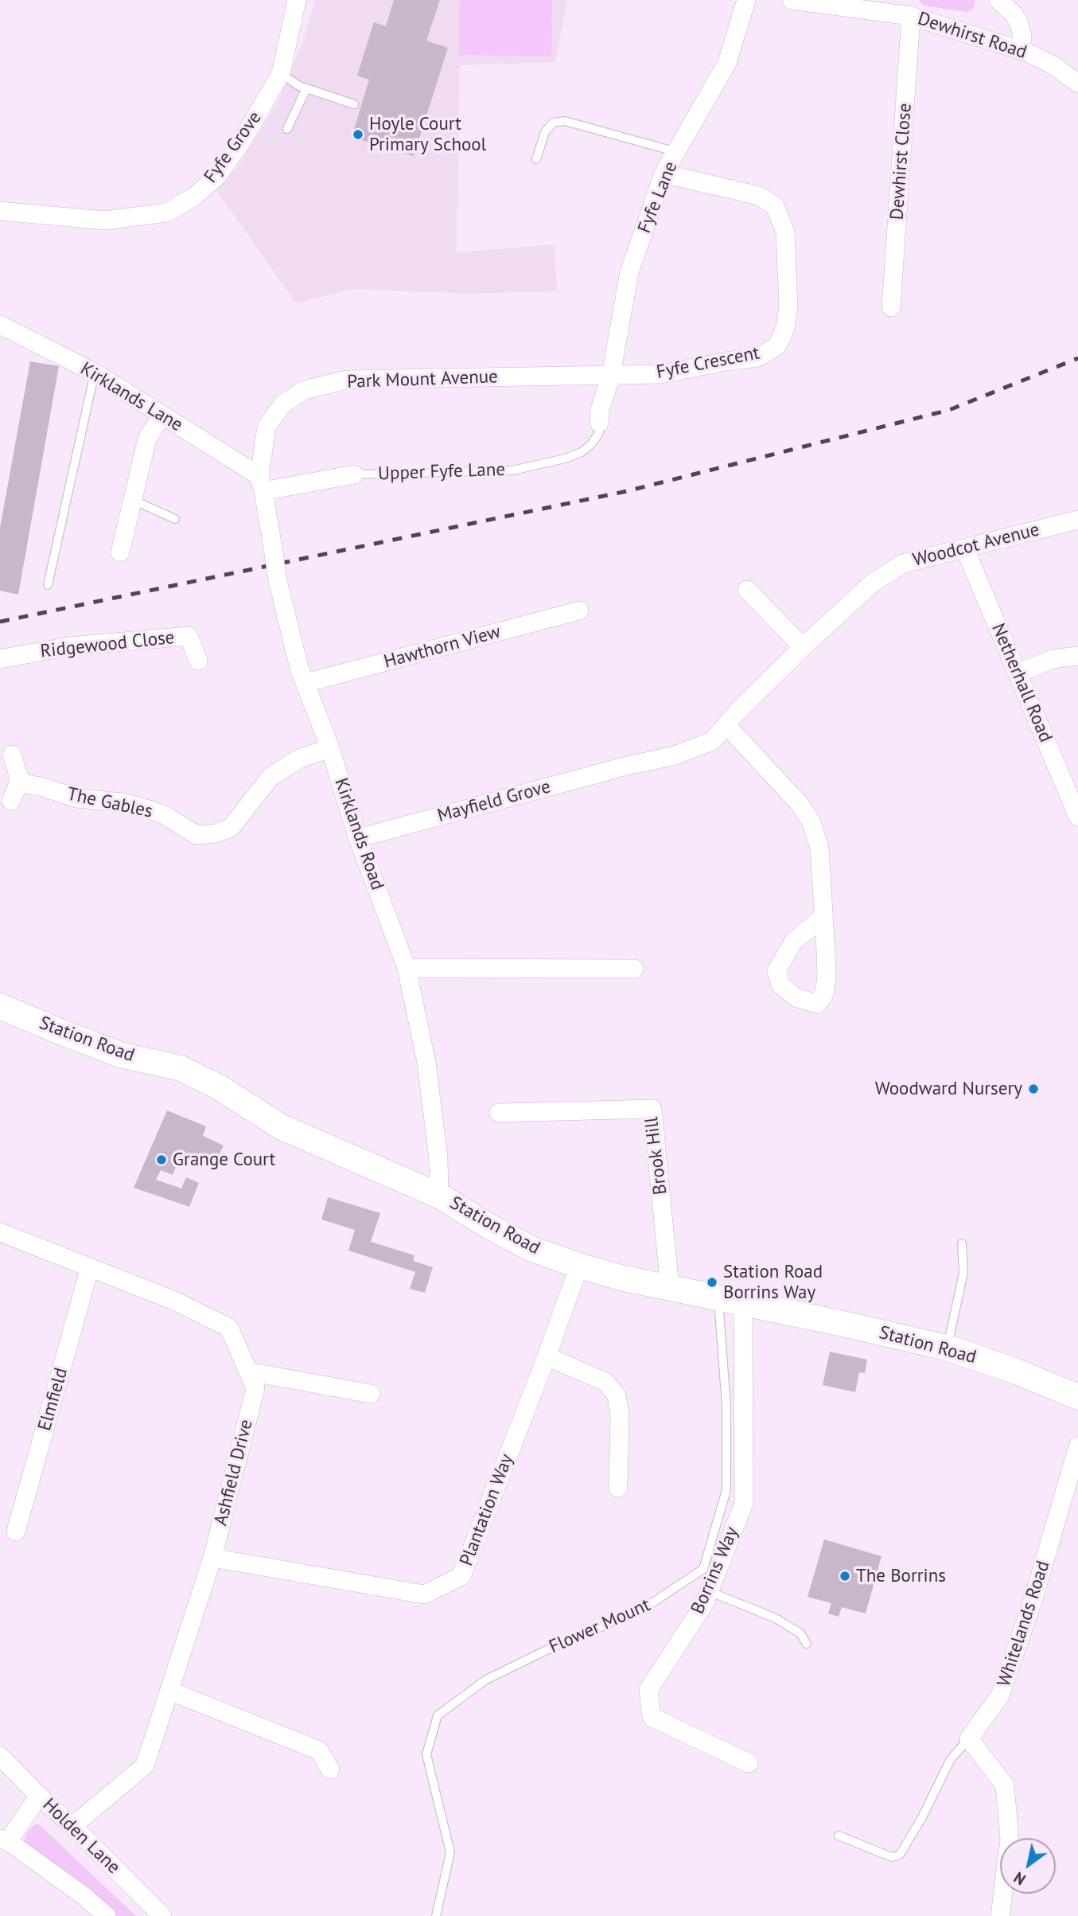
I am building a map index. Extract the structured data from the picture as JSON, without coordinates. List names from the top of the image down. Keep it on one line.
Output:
{"streets":{"street":["Dewhirst Road","Fyfe Grove","Dewhirst Close","Fyfe Lane","Fyfe Crescent","Park Mount Avenue","Kirklands Lane","Upper Fyfe Lane","Woodcot Avenue","Ridgewood Close","Hawthorn View","Netherhall Road","Mayfield Grove","The Gables","Kirklands Road","Station Road","Brook Hill","Elmfield","Ashfield Drive","Plantation Way","Borrins Way","Whitelands Road","Holden Lane"],"lane":["Flower Mount"]},"crossings":[["Dewhirst Road","Dewhirst Close"],["Fyfe Lane","Fyfe Crescent"],["Fyfe Lane","Park Mount Avenue"],["Fyfe Lane","Upper Fyfe Lane"],["Fyfe Crescent","Park Mount Avenue"],["Park Mount Avenue","Kirklands Lane"],["Park Mount Avenue","Upper Fyfe Lane"],["Park Mount Avenue","Kirklands Road"],["Kirklands Lane","Upper Fyfe Lane"],["Kirklands Lane","Kirklands Road"],["Upper Fyfe Lane","Kirklands Road"],["Woodcot Avenue","Netherhall Road"],["Woodcot Avenue","Mayfield Grove"],["Hawthorn View","Kirklands Road"],["Mayfield Grove","Kirklands Road"],["The Gables","Kirklands Road"],["Kirklands Road","Station Road"],["Station Road","Brook Hill"],["Station Road","Plantation Way"],["Station Road","Borrins Way"],["Station Road","Flower Mount"],["Elmfield","Ashfield Drive"],["Ashfield Drive","Plantation Way"],["Ashfield Drive","Holden Lane"]],"places":["Hoyle Court Primary School","Woodward Nursery","Grange Court","Station Road Borrins Way","The Borrins"],"north":"bottom left"}
